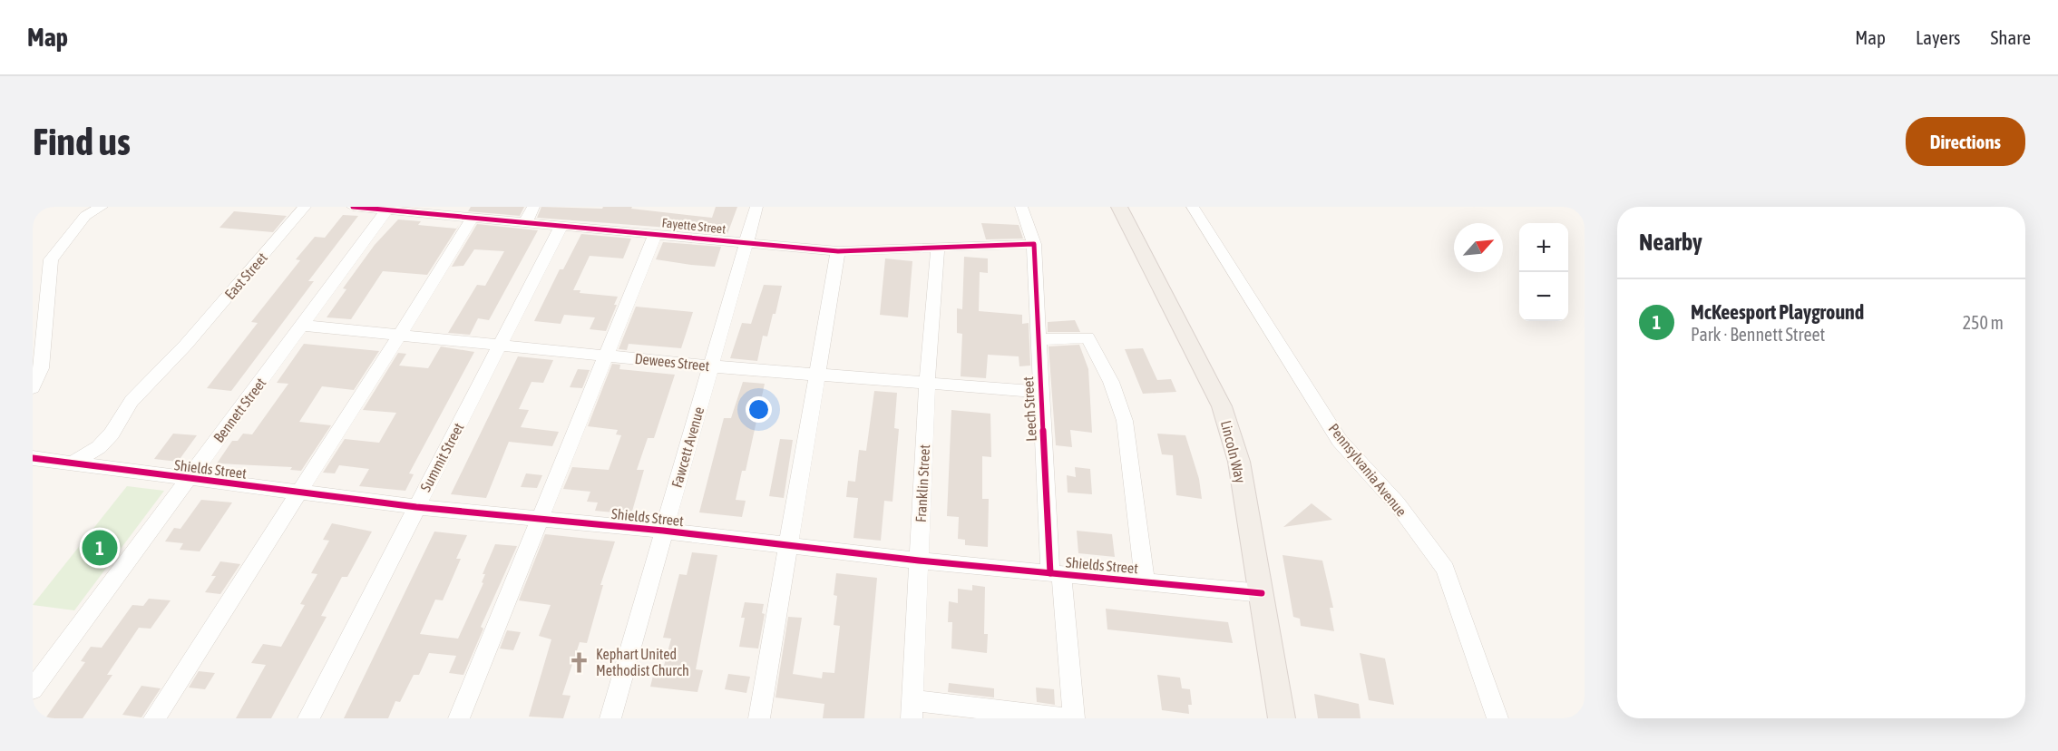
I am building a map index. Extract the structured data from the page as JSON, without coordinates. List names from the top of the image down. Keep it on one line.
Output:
{"streets":{"main road":["Lincoln Way"],"street":["Fayette Street","East Street","Dewees Street","Leech Street","Bennett Street","Fawcett Avenue","Summit Street","Shields Street","Pennsylvania Avenue","Franklin Street"]},"crossings":[["Fayette Street","Leech Street"],["Fayette Street","Bennett Street"],["Fayette Street","Fawcett Avenue"],["Fayette Street","Summit Street"],["Fayette Street","Franklin Street"],["East Street","Shields Street"],["Dewees Street","Leech Street"],["Dewees Street","Bennett Street"],["Dewees Street","Fawcett Avenue"],["Dewees Street","Summit Street"],["Dewees Street","Franklin Street"],["Leech Street","Shields Street"],["Bennett Street","Shields Street"],["Fawcett Avenue","Shields Street"],["Lincoln Way","Shields Street"],["Summit Street","Shields Street"],["Shields Street","Franklin Street"]],"places":{"church":["Kephart United Methodist Church"]},"north":"top right","page":{"header":"Map","nav":["Map","Layers","Share"],"buttons":"Directions","title":"Find us","heading":"Nearby","map_buttons":["+","−"],"list":[{"mark":"1","name":"McKeesport Playground","note":"Park · Bennett Street","value":"250 m"}],"pins":"1"}}
